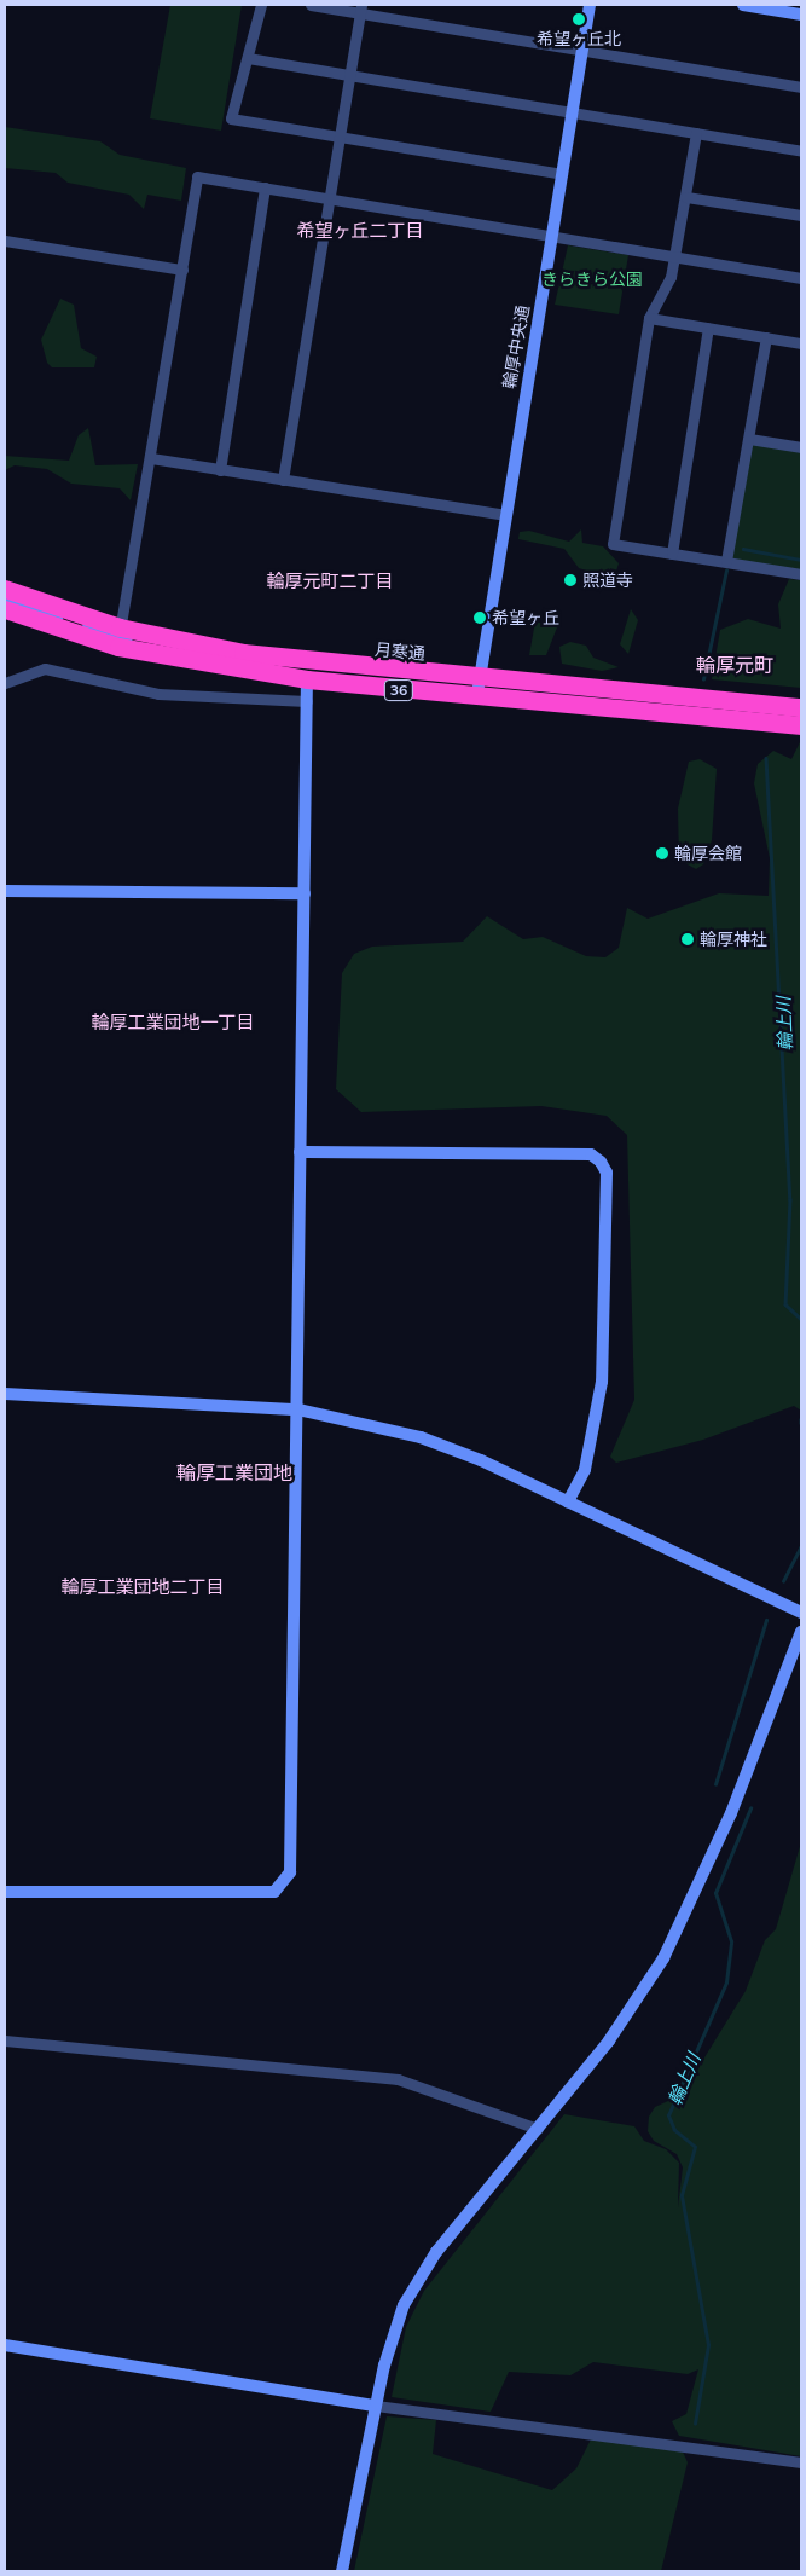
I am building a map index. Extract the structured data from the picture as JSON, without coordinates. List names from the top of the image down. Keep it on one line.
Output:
{"streets":{"highway":["月寒通","36"],"street":["輪厚中央通"]},"crossings":[["輪厚中央通","月寒通"]],"districts":["希望ヶ丘二丁目","輪厚元町二丁目","輪厚元町","輪厚工業団地一丁目","輪厚工業団地","輪厚工業団地二丁目"],"water":["輪上川"],"parks":["きらきら公園"],"places":["希望ヶ丘北","照道寺","希望ヶ丘","輪厚会館","輪厚神社"]}
